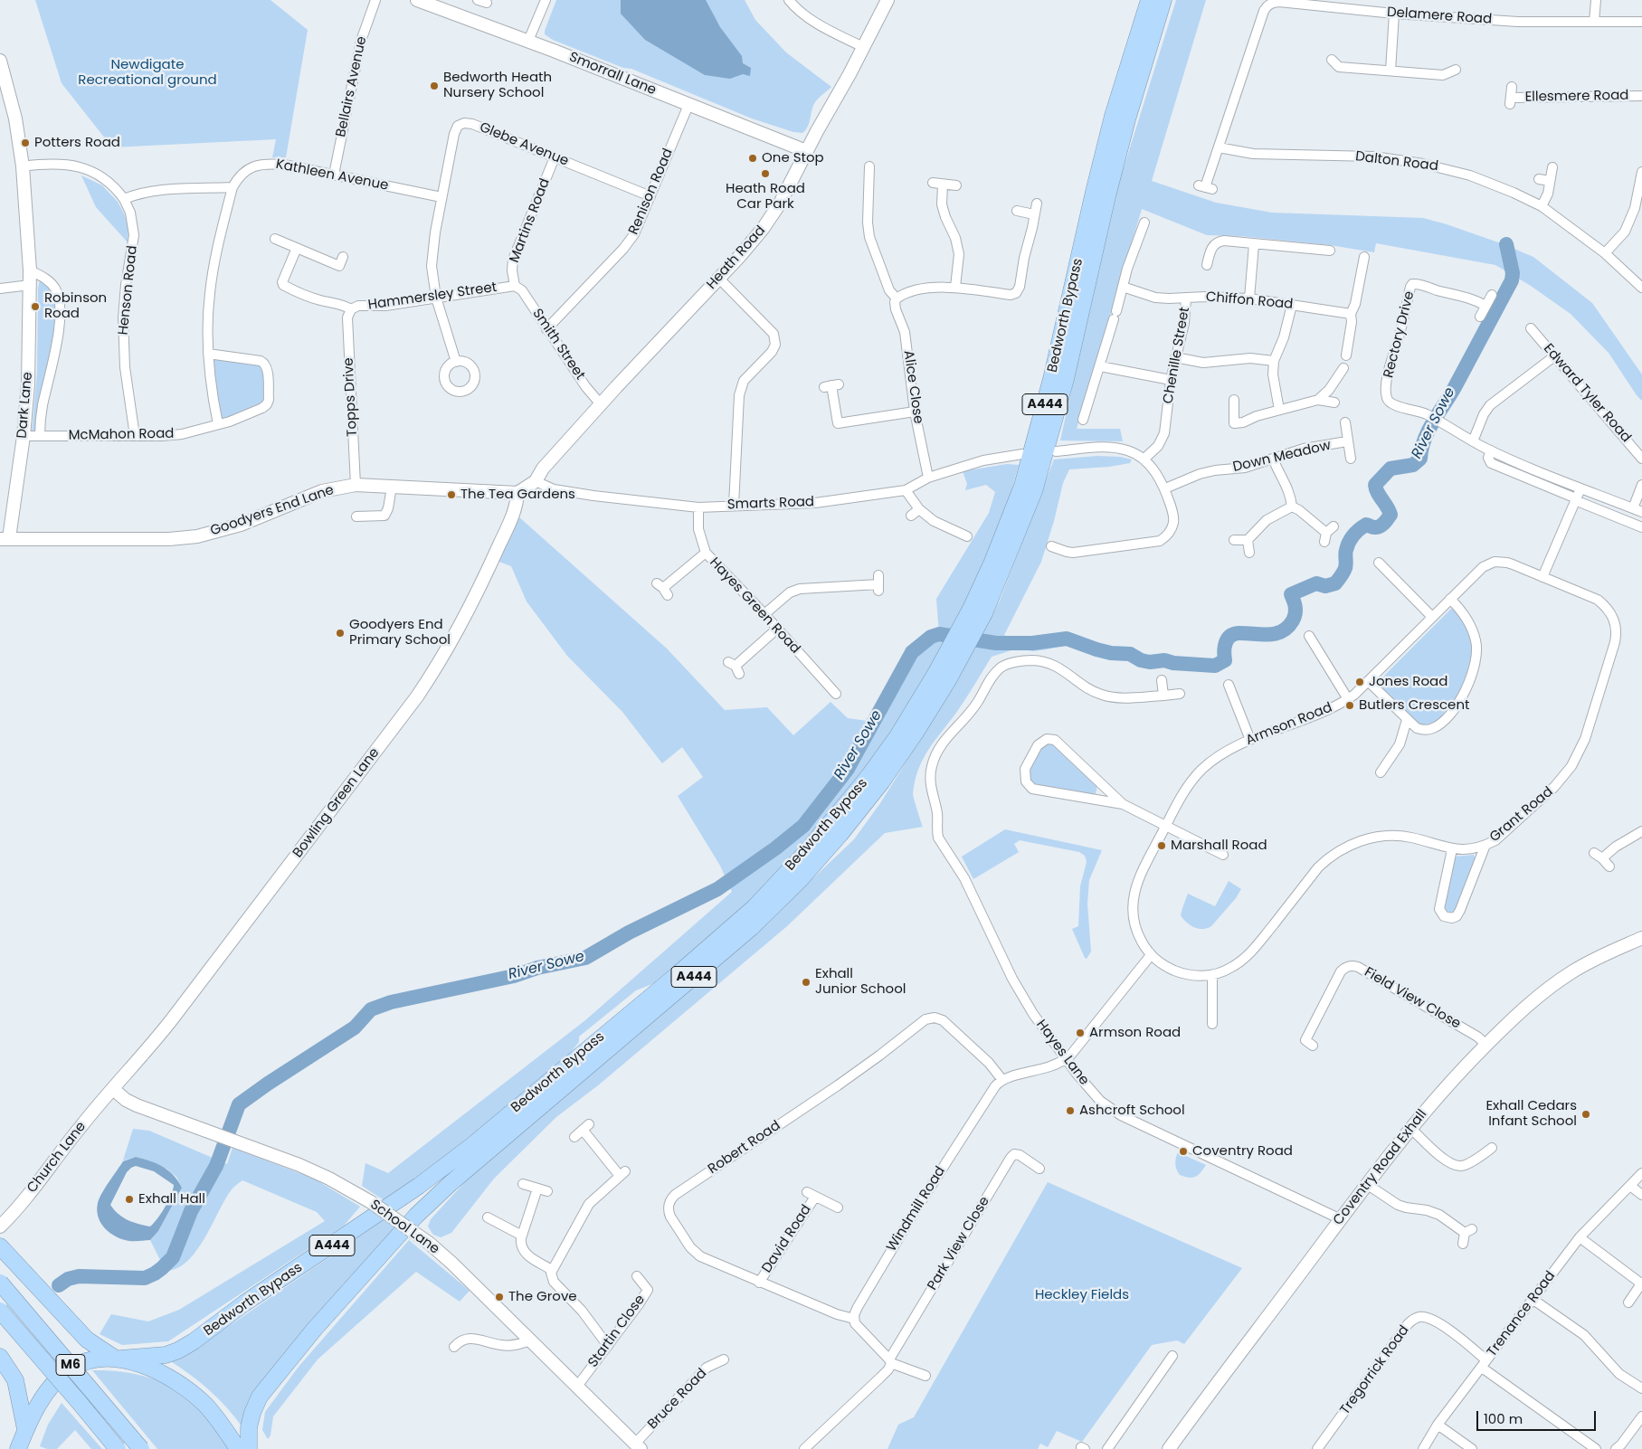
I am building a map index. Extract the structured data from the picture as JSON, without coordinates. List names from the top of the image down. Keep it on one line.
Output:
{"streets":{"highway":["Bedworth Bypass","A444","M6"],"street":["Delamere Road","Smorrall Lane","Bellairs Avenue","Ellesmere Road","Glebe Avenue","Dalton Road","Kathleen Avenue","Renison Road","Martins Road","Heath Road","Henson Road","Hammersley Street","Chiffon Road","Rectory Drive","Smith Street","Chenille Street","Alice Close","Edward Tyler Road","Topps Drive","Dark Lane","McMahon Road","Down Meadow","Smarts Road","Goodyers End Lane","Hayes Green Road","Armson Road","Bowling Green Lane","Grant Road","Field View Close","Hayes Lane","Robert Road","Church Lane","Coventry Road Exhall","Windmill Road","School Lane","David Road","Park View Close","Trenance Road","Startin Close","Tregorrick Road","Bruce Road"]},"crossings":[["Delamere Road","Dalton Road"],["Smorrall Lane","Renison Road"],["Smorrall Lane","Heath Road"],["Bellairs Avenue","Kathleen Avenue"],["Glebe Avenue","Kathleen Avenue"],["Glebe Avenue","Renison Road"],["Glebe Avenue","Martins Road"],["Glebe Avenue","Hammersley Street"],["Renison Road","Smith Street"],["Martins Road","Hammersley Street"],["Martins Road","Smith Street"],["Heath Road","Smith Street"],["Heath Road","Smarts Road"],["Henson Road","McMahon Road"],["Hammersley Street","Smith Street"],["Hammersley Street","Topps Drive"],["Chiffon Road","Chenille Street"],["Alice Close","Smarts Road"],["Topps Drive","Goodyers End Lane"],["Dark Lane","McMahon Road"],["Dark Lane","Goodyers End Lane"],["Smarts Road","Hayes Green Road"],["Goodyers End Lane","Bowling Green Lane"],["Armson Road","Grant Road"],["Bowling Green Lane","Church Lane"],["Bowling Green Lane","School Lane"],["Field View Close","Coventry Road Exhall"],["Hayes Lane","Coventry Road Exhall"],["Robert Road","Windmill Road"],["Robert Road","David Road"],["Church Lane","School Lane"],["School Lane","Startin Close"],["School Lane","Bruce Road"],["Trenance Road","Tregorrick Road"]],"water":["River Sowe"],"parks":["Newdigate Recreational ground","Heckley Fields"],"places":["Bedworth Heath Nursery School","Potters Road","One Stop","Heath Road Car Park","Robinson Road","The Tea Gardens","Goodyers End Primary School","Jones Road","Butlers Crescent","Marshall Road","Exhall Junior School","Armson Road","Ashcroft School","Exhall Cedars Infant School","Coventry Road","Exhall Hall","The Grove"],"scale_bar":"100 m"}
